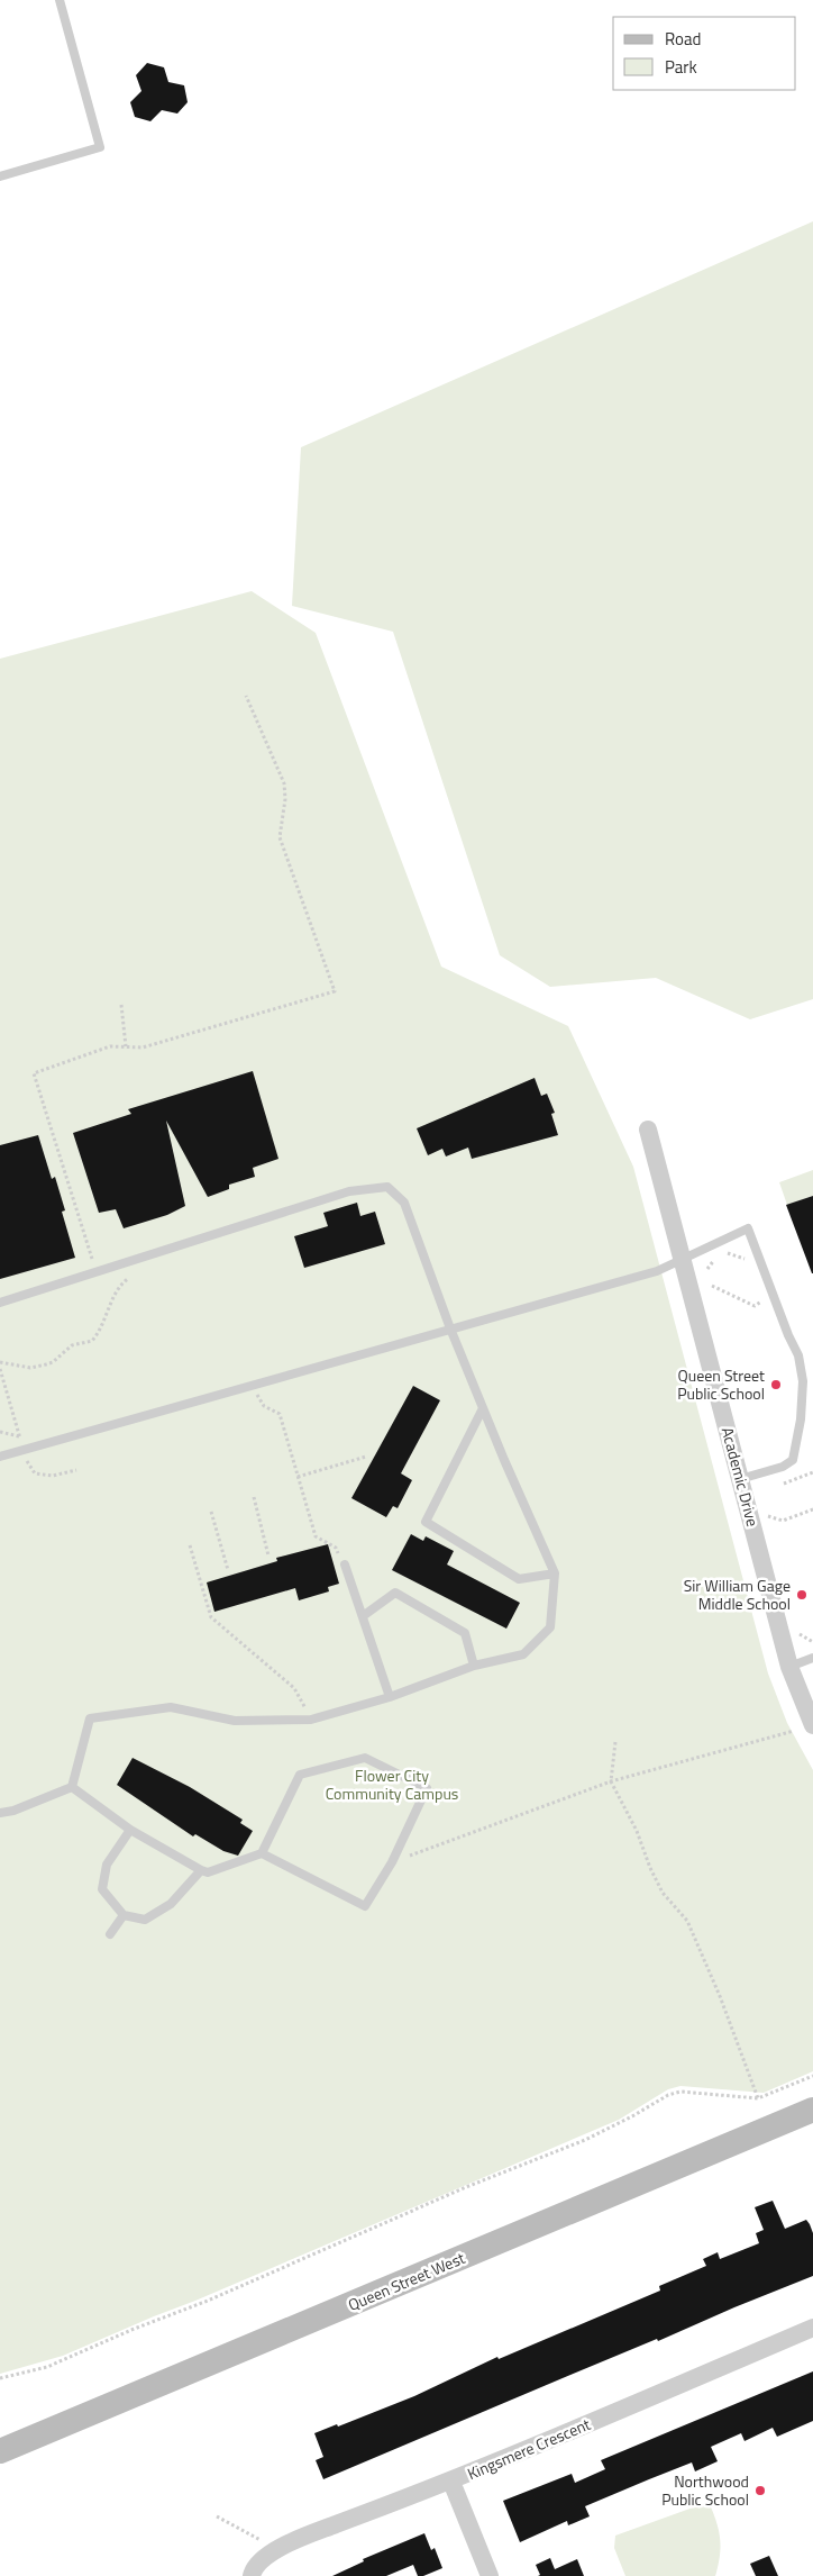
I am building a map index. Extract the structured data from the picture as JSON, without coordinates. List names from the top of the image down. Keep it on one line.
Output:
{"streets":{"main road":["Queen Street West"],"street":["Academic Drive","Kingsmere Crescent"]},"parks":["Flower City Community Campus"],"places":["Queen Street Public School","Sir William Gage Middle School","Northwood Public School"],"legend":["Road","Park"]}
